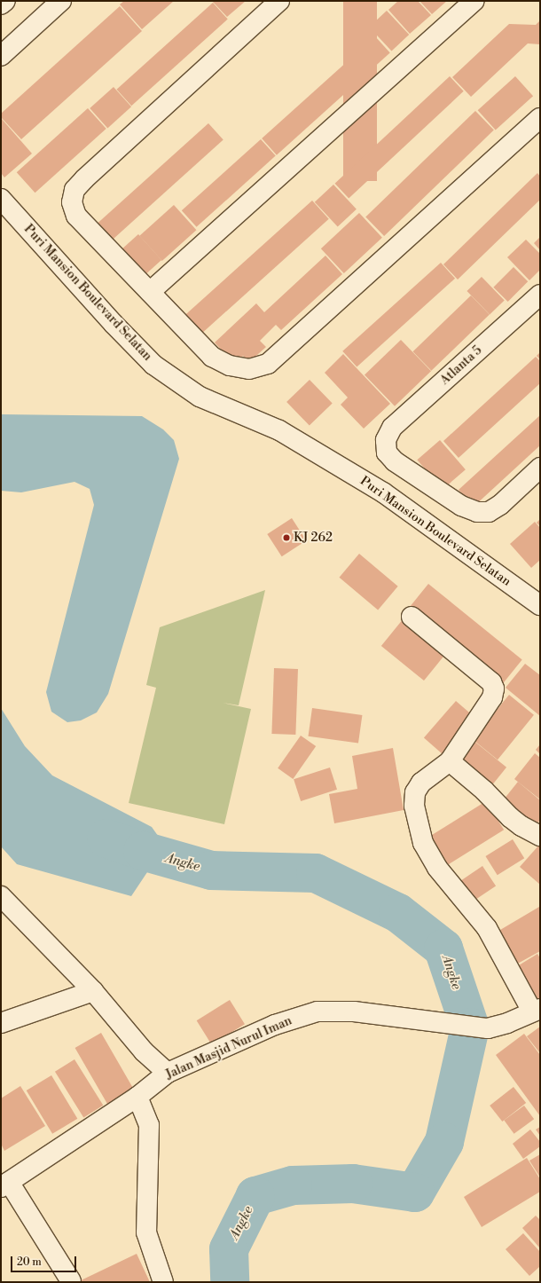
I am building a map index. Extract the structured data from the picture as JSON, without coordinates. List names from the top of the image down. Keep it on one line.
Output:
{"streets":{"street":["Puri Mansion Boulevard Selatan","Atlanta 5","Jalan Masjid Nurul Iman"]},"water":["Angke"],"places":["KJ 262"],"scale_bar":"20 m"}
